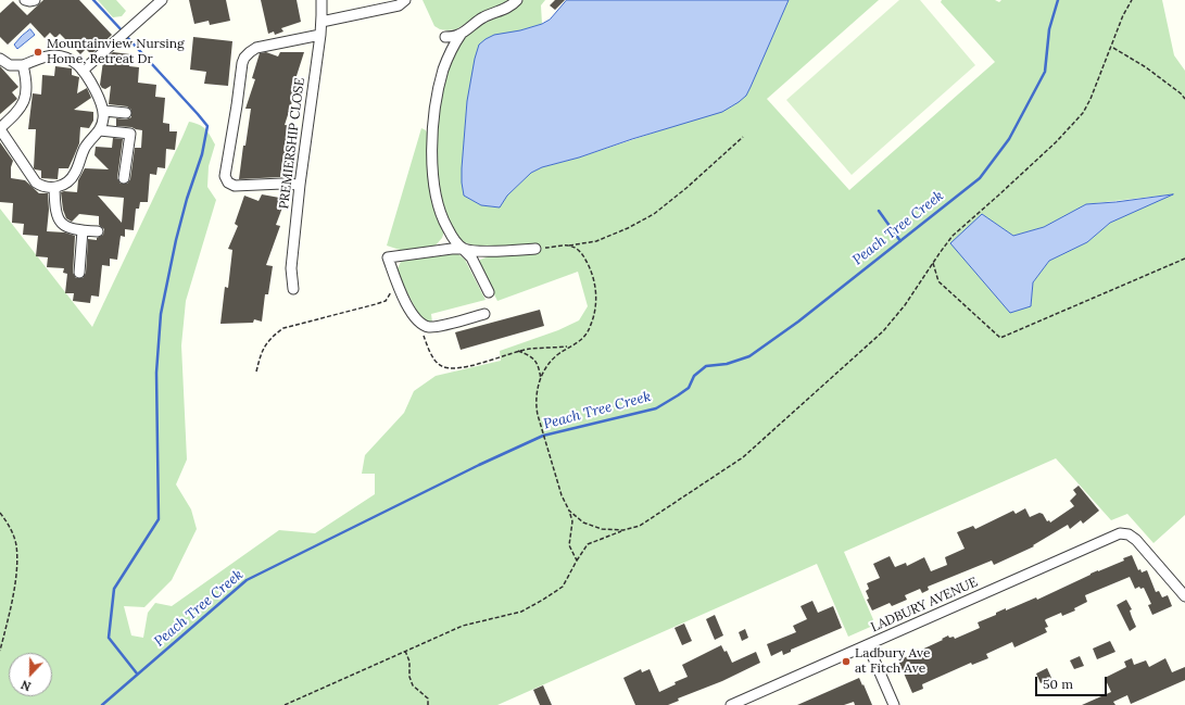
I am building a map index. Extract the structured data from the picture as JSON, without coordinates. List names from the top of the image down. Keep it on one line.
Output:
{"streets":{"street":["PREMIERSHIP CLOSE","LADBURY AVENUE"]},"water":["Peach Tree Creek"],"places":["Mountainview Nursing Home, Retreat Dr","Ladbury Ave at Fitch Ave"],"scale_bar":"50 m","north":"bottom"}
